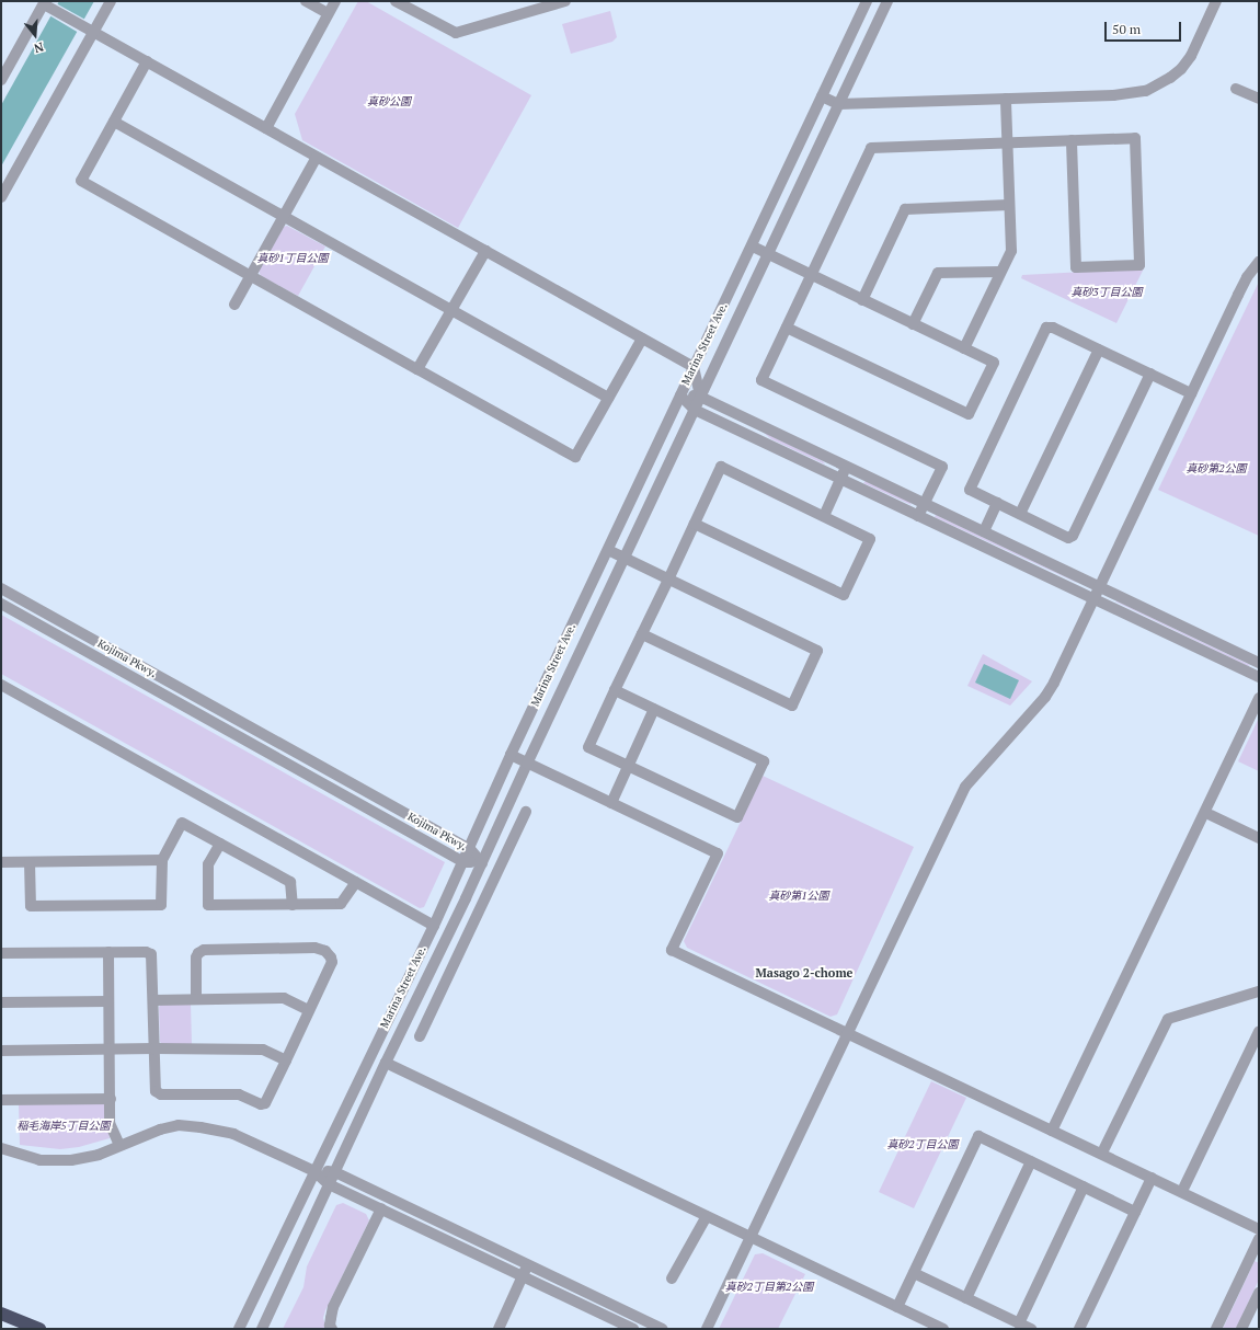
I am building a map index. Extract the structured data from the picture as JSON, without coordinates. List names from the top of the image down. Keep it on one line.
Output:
{"streets":{"street":["Marina Street Ave.","Kojima Pkwy."]},"crossings":[["Marina Street Ave.","Kojima Pkwy."]],"districts":["Masago 2-chome"],"parks":["真砂公園","真砂1丁目公園","真砂3丁目公園","真砂第2公園","真砂第1公園","稲毛海岸5丁目公園","真砂2丁目公園","真砂2丁目第2公園"],"scale_bar":"50 m","north":"bottom"}
